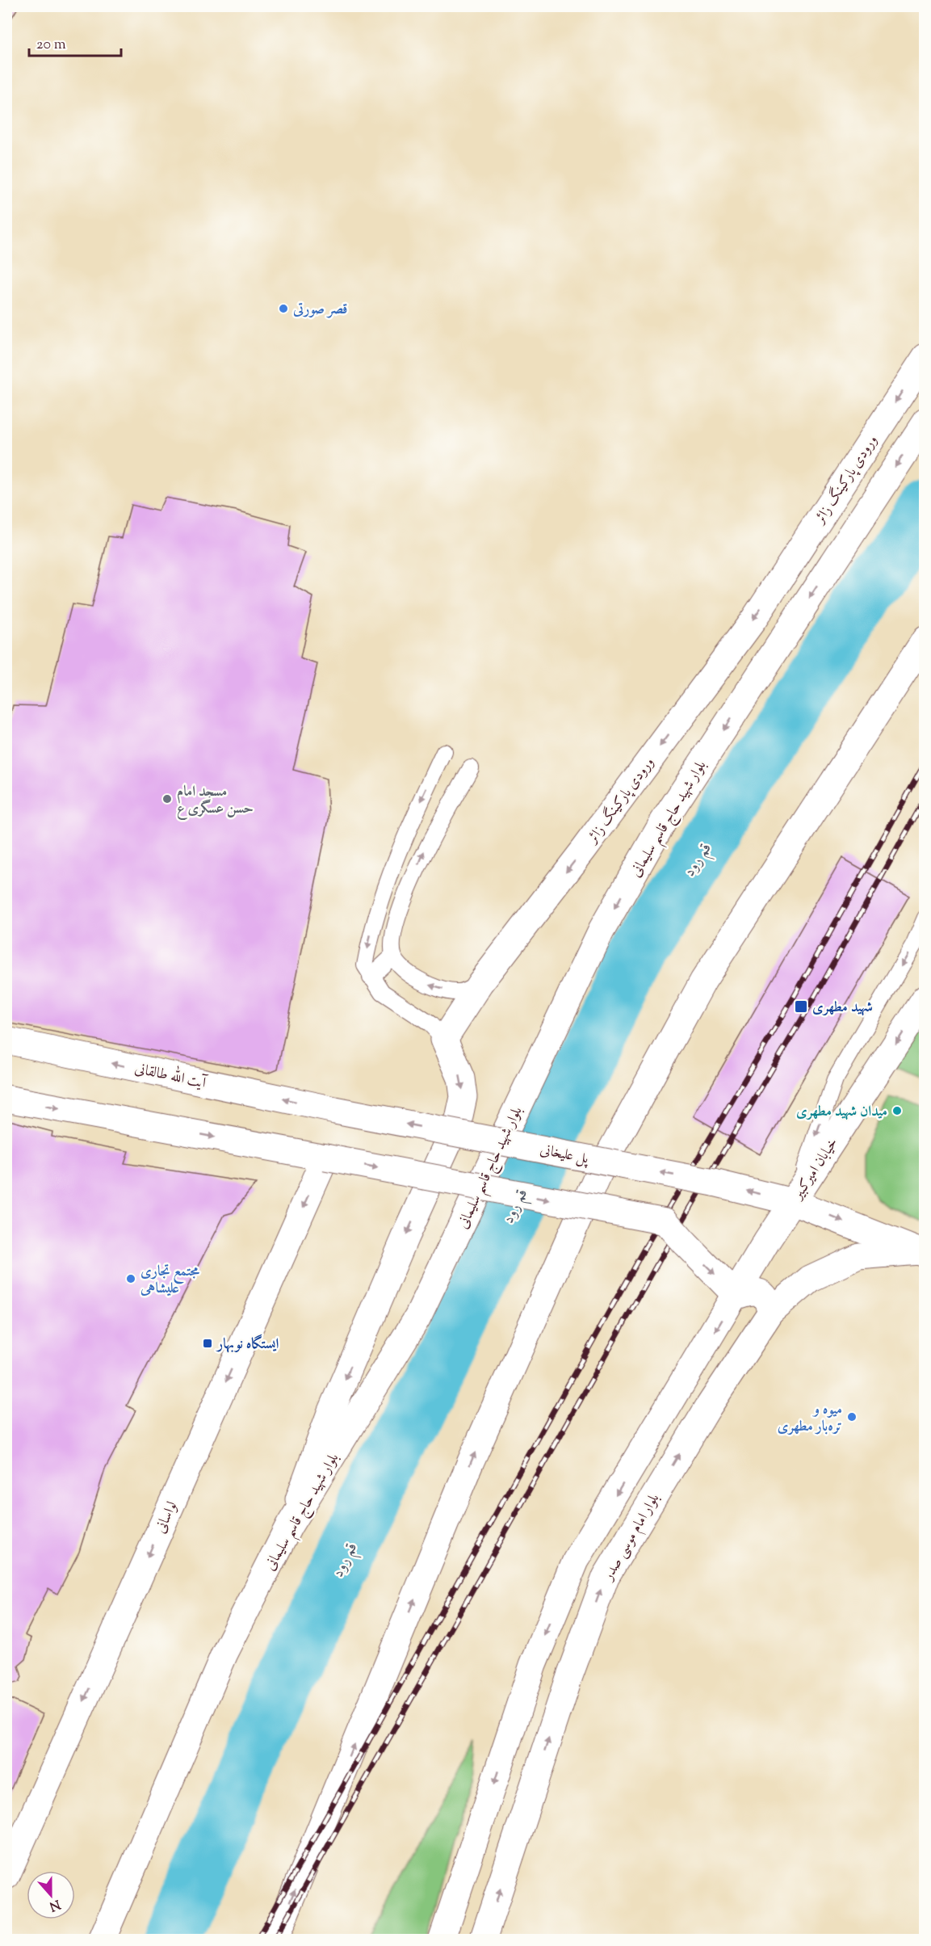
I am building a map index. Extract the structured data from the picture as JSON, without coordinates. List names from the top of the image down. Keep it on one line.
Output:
{"streets":{"main road":["ورودی پارکینگ زائر","بلوار شهید حاج قاسم سلیمانی","آیت الله طالقانی","پل علیخانی","خیابان امیرکبیر","لواسانی","بلوار امام موسی صدر"]},"crossings":[["آیت الله طالقانی","پل علیخانی"],["پل علیخانی","خیابان امیرکبیر"],["پل علیخانی","بلوار امام موسی صدر"]],"water":["قم رود"],"places":{"other":["قصر صورتی","مسجد امام حسن عسگری ع","میدان شهید مطهری","مجتمع تجاری علیشاهی","میوه و تره‌بار مطهری"],"transit":["شهید مطهری","ایستگاه نوبهار"]},"scale_bar":"20 m","north":"bottom"}
